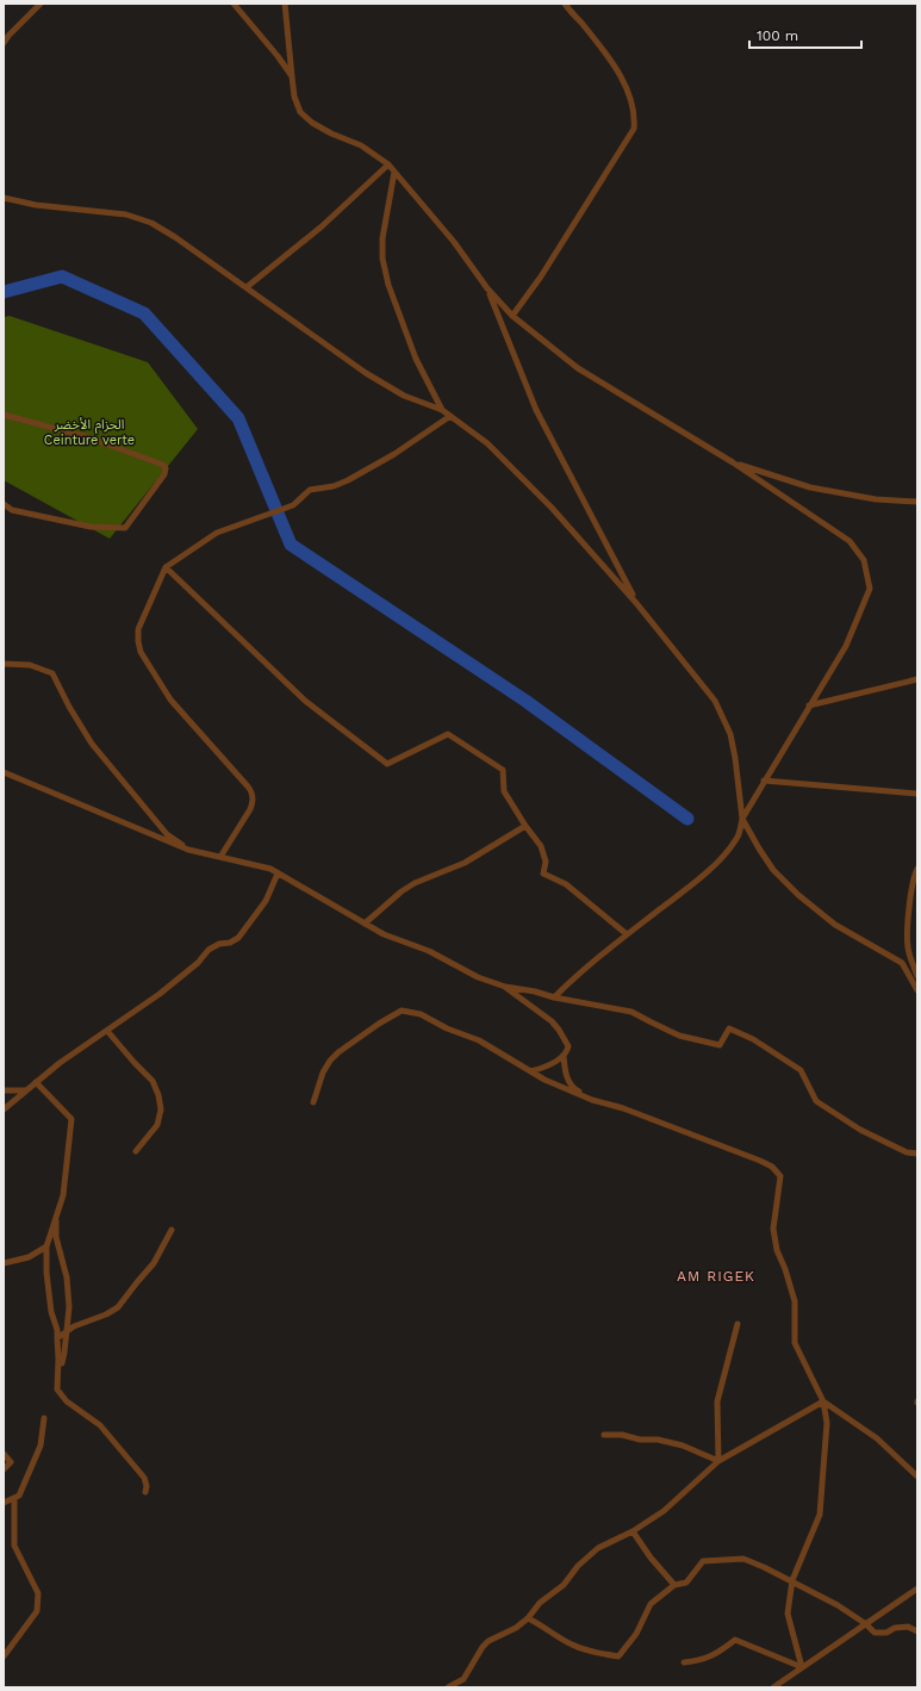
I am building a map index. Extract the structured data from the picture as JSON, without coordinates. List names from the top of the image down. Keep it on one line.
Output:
{"districts":["AM RIGEK"],"parks":["الحزام الأخضر Ceinture verte"],"scale_bar":"100 m"}
